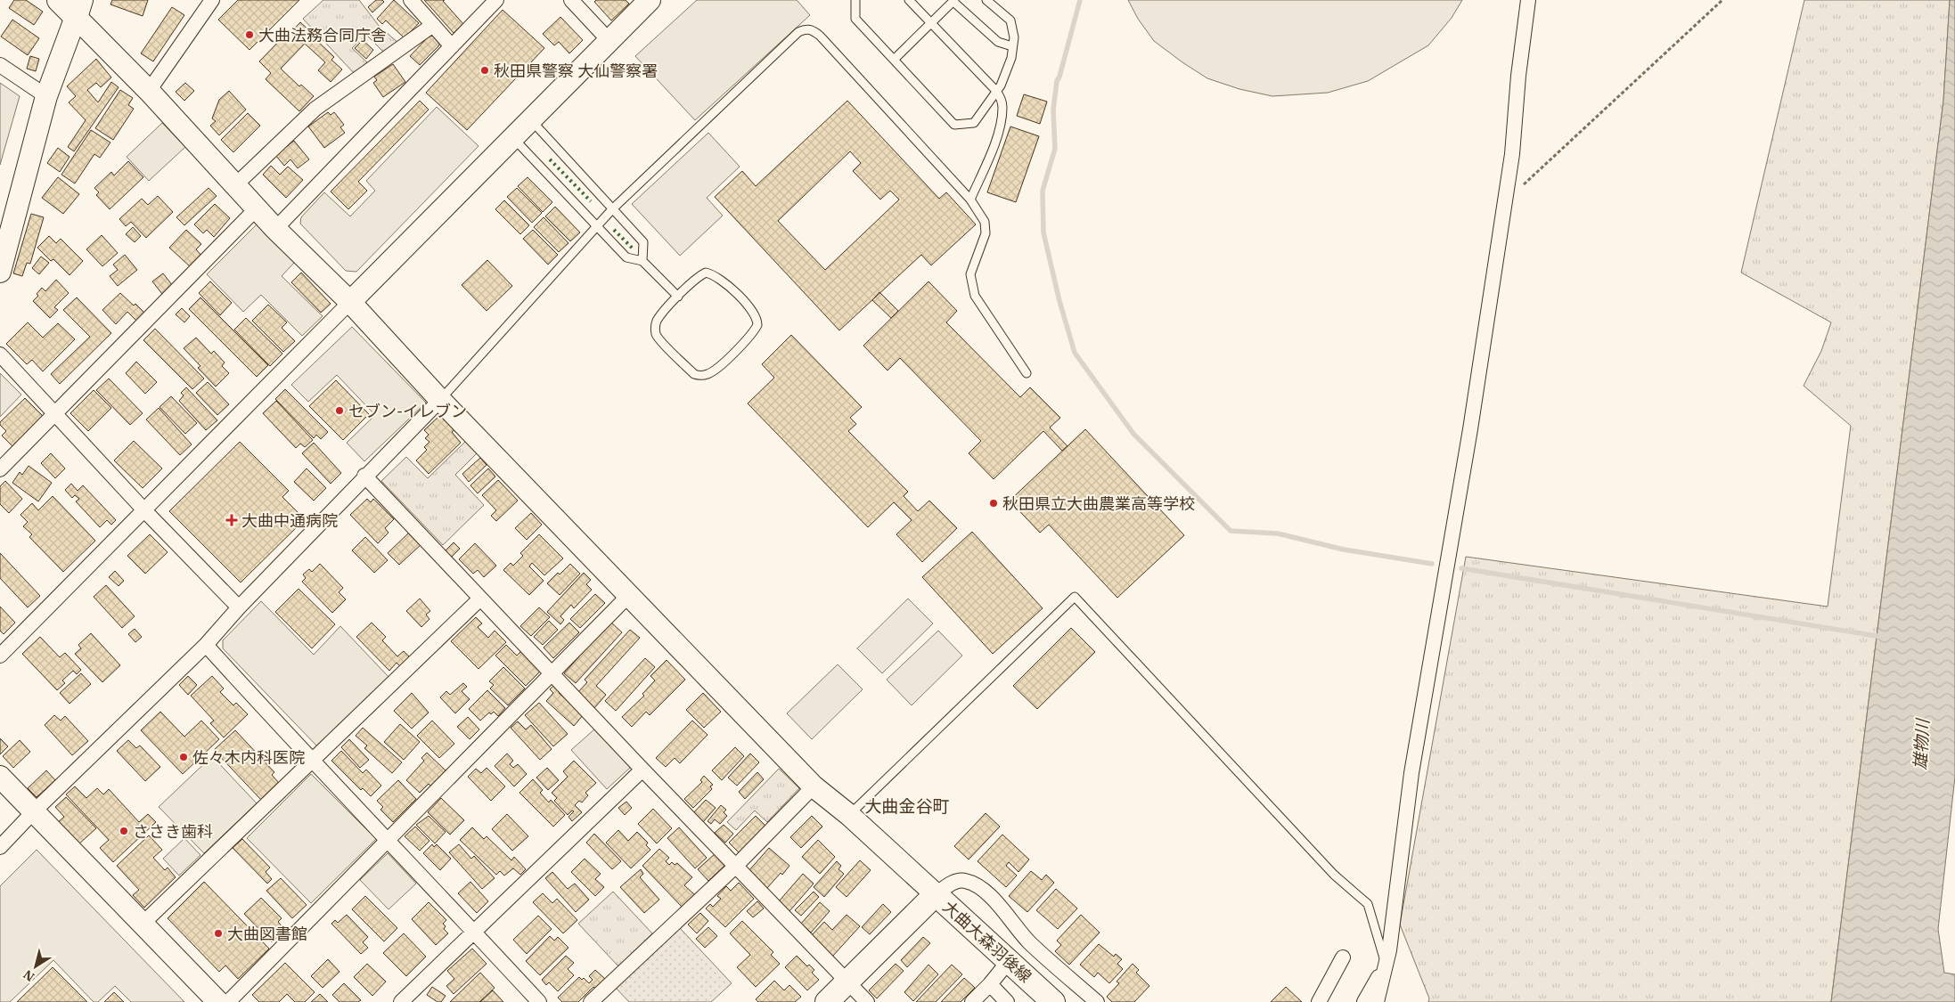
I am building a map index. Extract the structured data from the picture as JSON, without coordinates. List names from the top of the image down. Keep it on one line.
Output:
{"streets":{"main road":["大曲大森羽後線"]},"districts":["大曲金谷町"],"water":["雄物川"],"places":{"other":["大曲法務合同庁舎","秋田県警察 大仙警察署","セブン-イレブン","秋田県立大曲農業高等学校","佐々木内科医院","ささき歯科","大曲図書館"],"health":["大曲中通病院"]},"north":"bottom left"}
